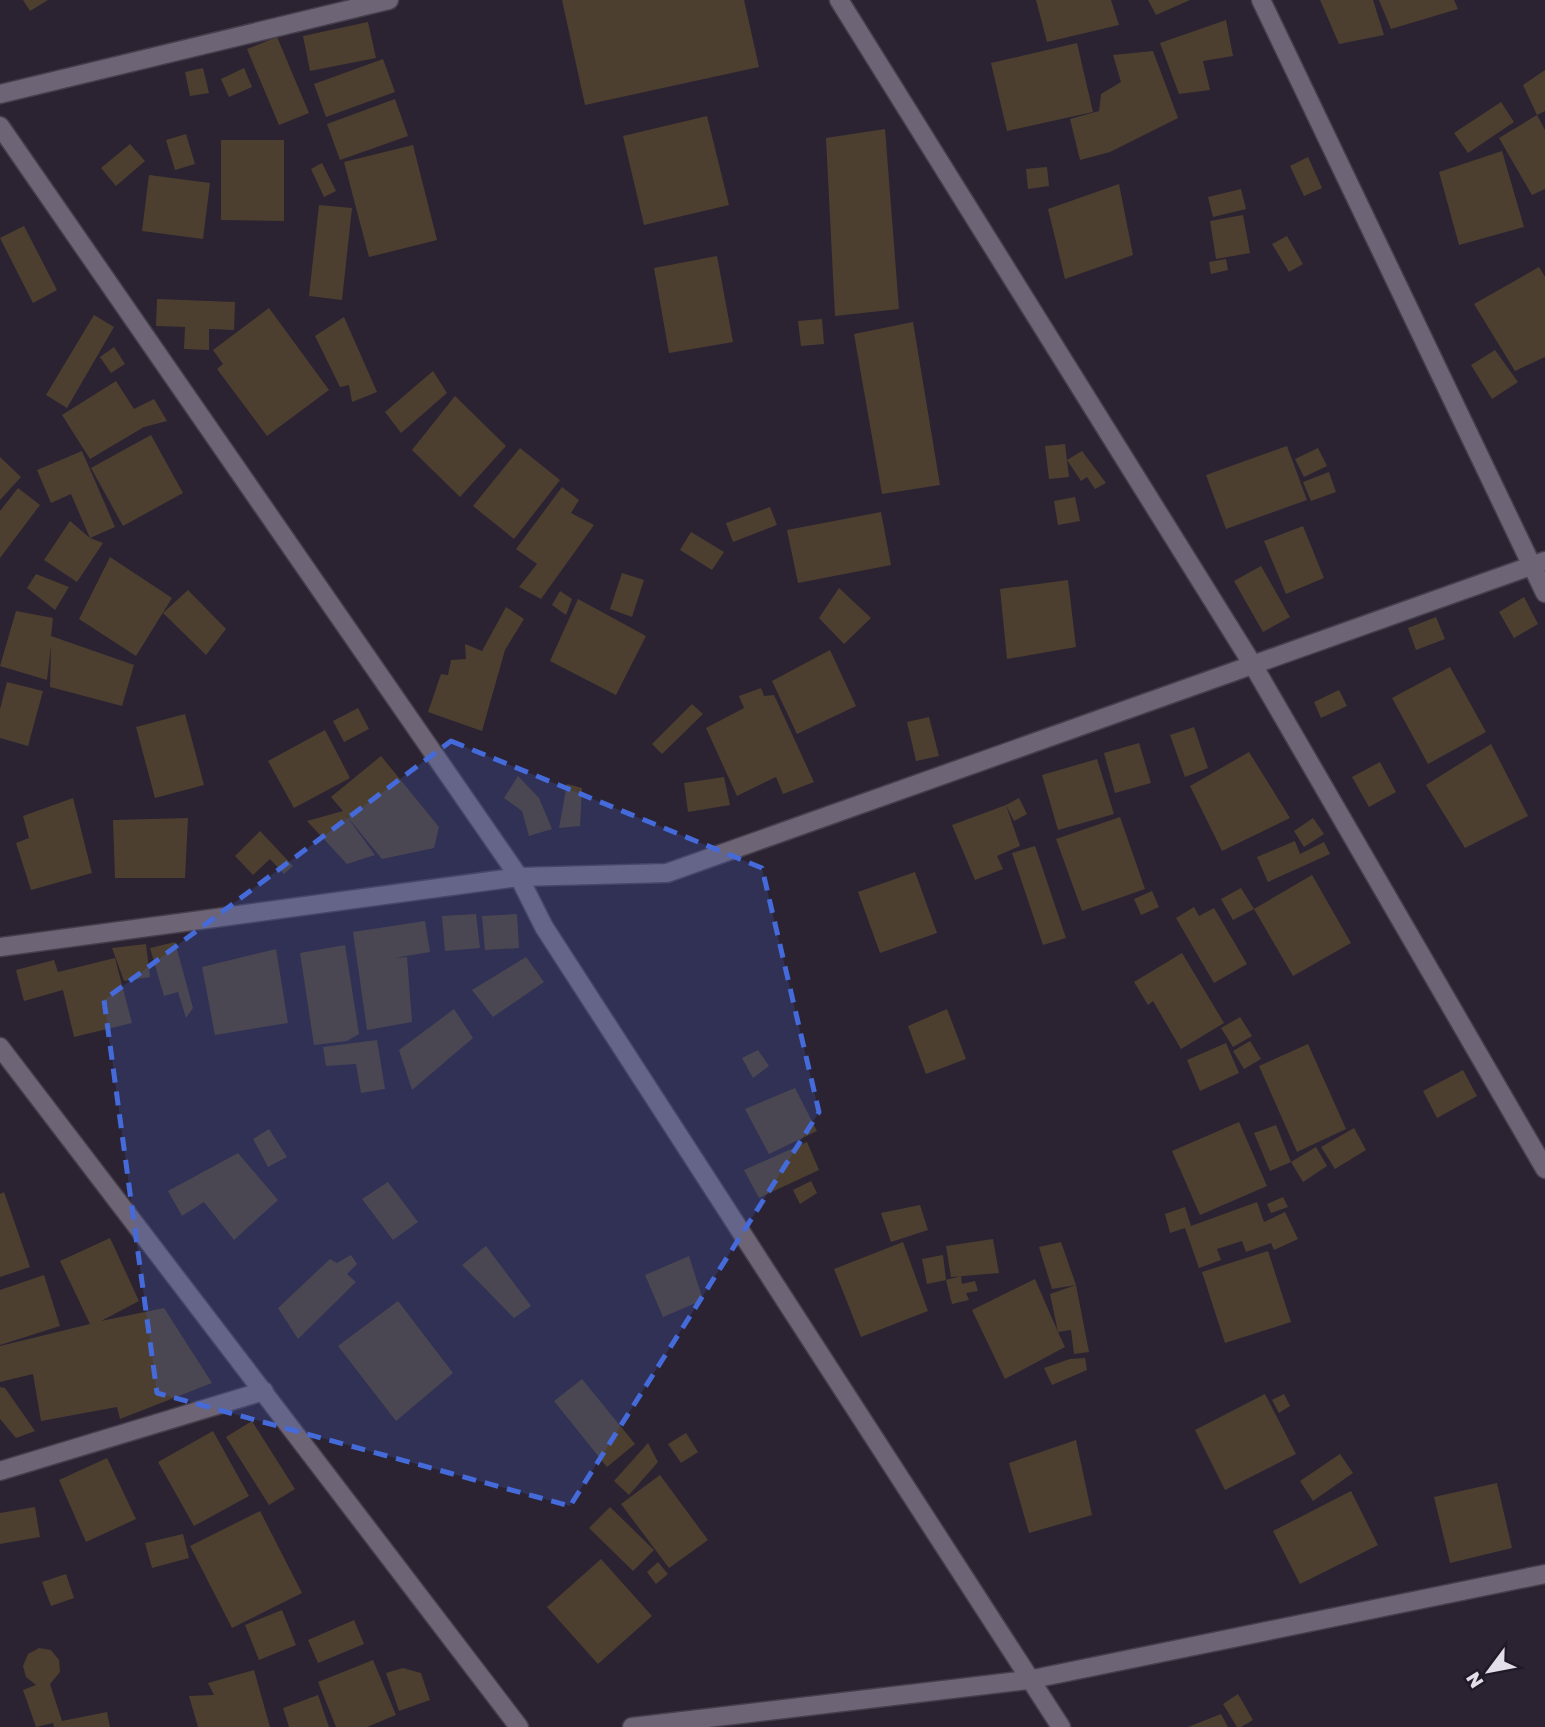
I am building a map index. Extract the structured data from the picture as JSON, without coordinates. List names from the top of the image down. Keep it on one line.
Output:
{"north":"bottom left"}
